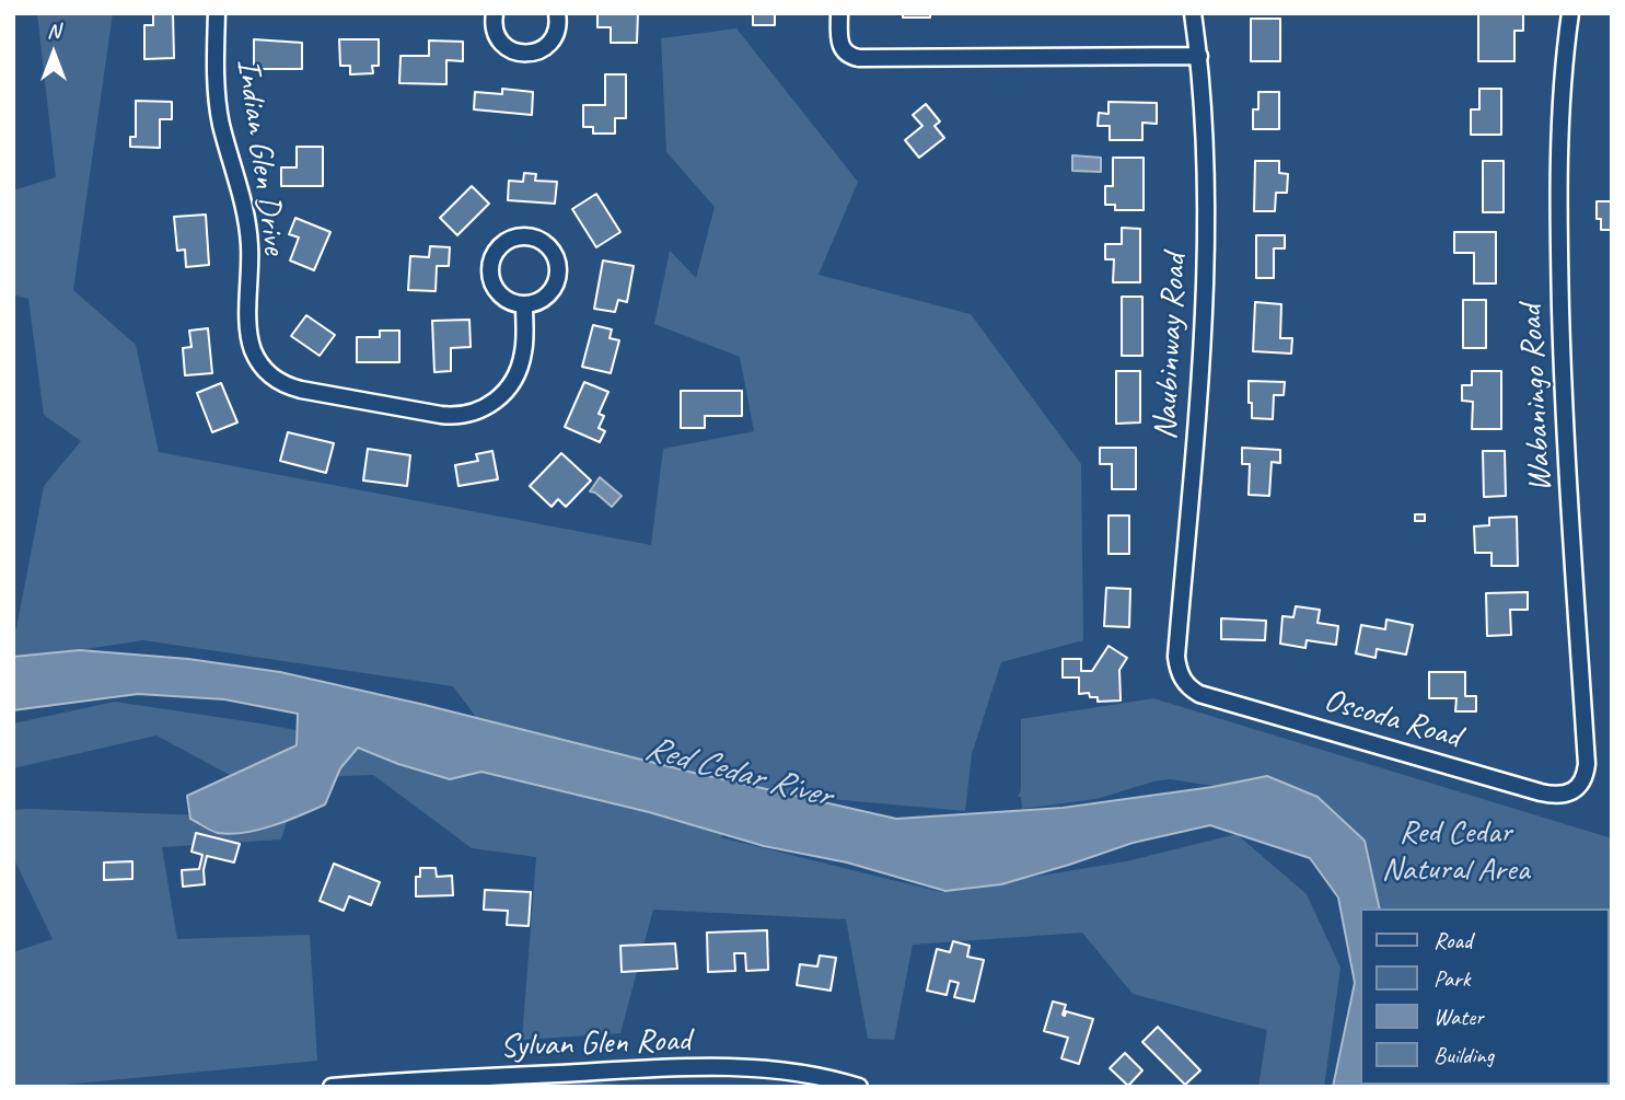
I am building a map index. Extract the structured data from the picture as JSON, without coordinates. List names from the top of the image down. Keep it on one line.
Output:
{"streets":{"street":["Indian Glen Drive","Naubinway Road","Wabaningo Road","Oscoda Road","Sylvan Glen Road"]},"crossings":[["Naubinway Road","Oscoda Road"],["Wabaningo Road","Oscoda Road"]],"water":["Red Cedar River"],"parks":["Red Cedar Natural Area"],"legend":["Road","Park","Water","Building"],"north":"top"}
